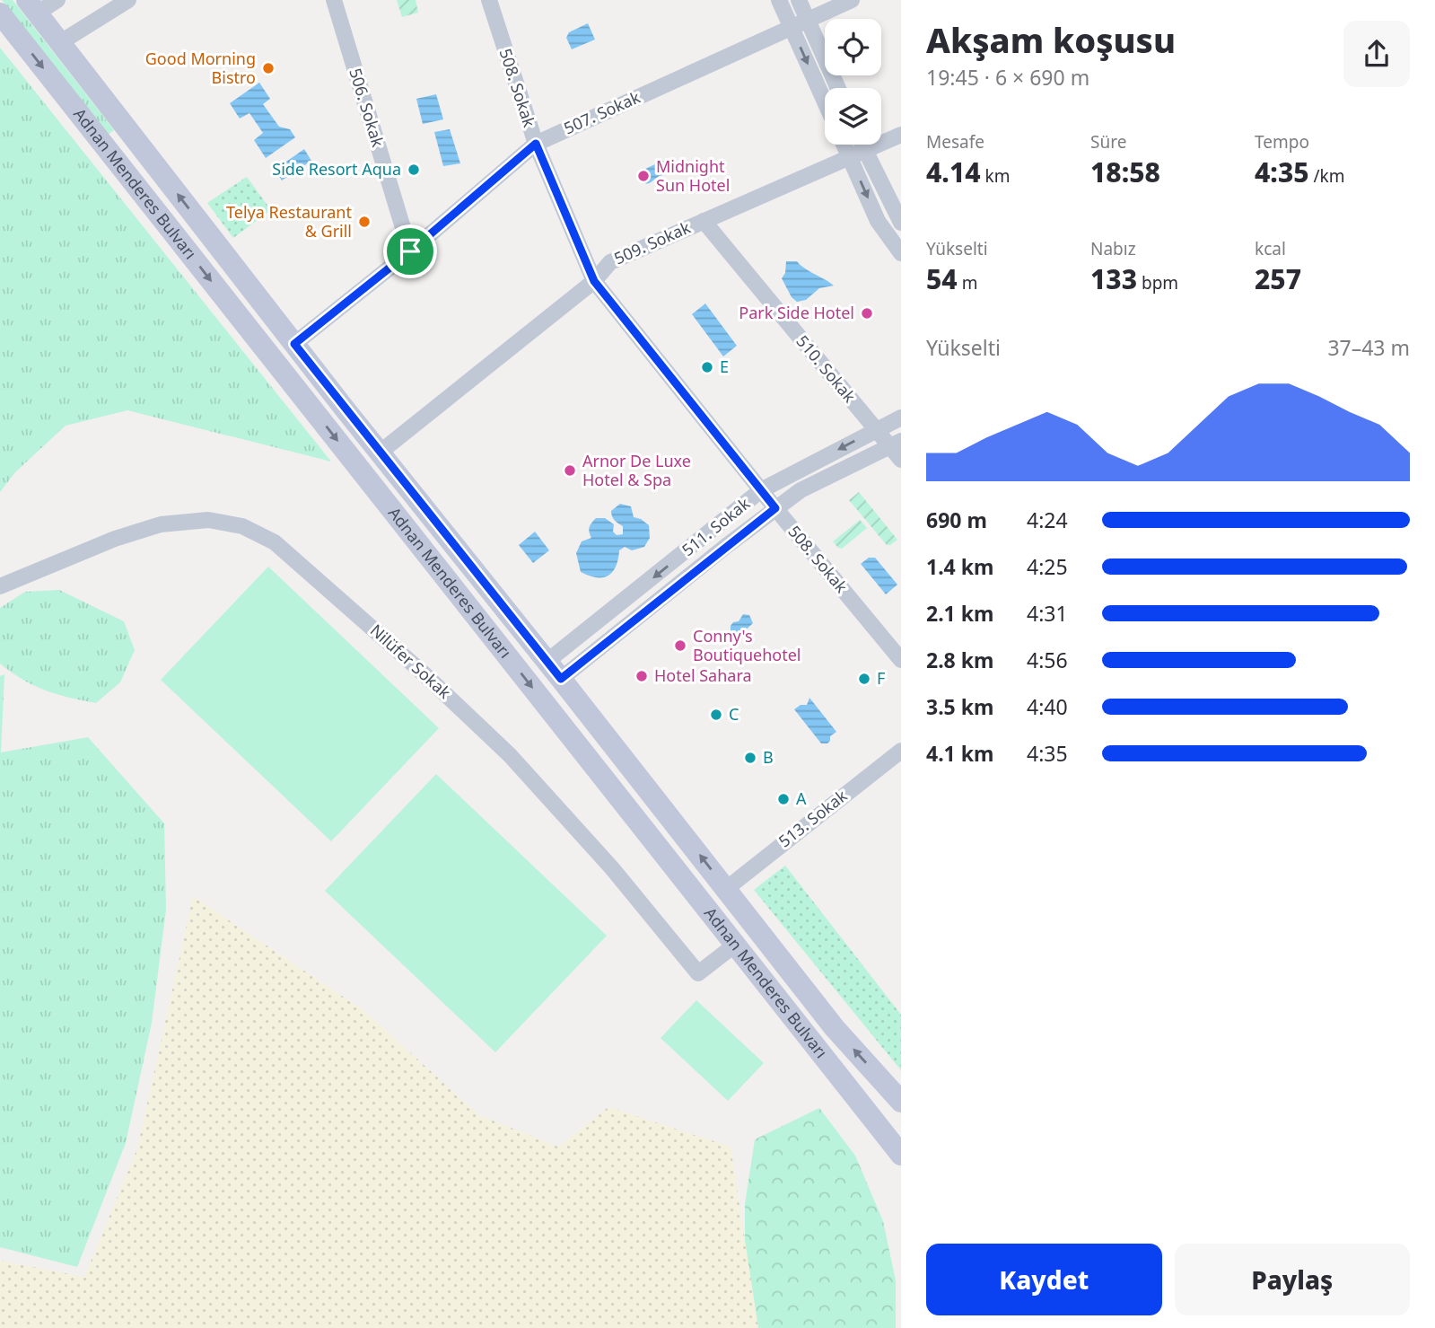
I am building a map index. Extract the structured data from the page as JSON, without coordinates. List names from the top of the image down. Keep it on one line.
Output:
{"streets":{"main road":["Adnan Menderes Bulvarı"],"street":["508. Sokak","506. Sokak","507. Sokak","509. Sokak","510. Sokak","511. Sokak","Nilüfer Sokak","513. Sokak"]},"crossings":[["508. Sokak","507. Sokak"],["508. Sokak","509. Sokak"],["508. Sokak","511. Sokak"],["506. Sokak","507. Sokak"],["507. Sokak","Adnan Menderes Bulvarı"],["Adnan Menderes Bulvarı","509. Sokak"],["Adnan Menderes Bulvarı","511. Sokak"],["Adnan Menderes Bulvarı","Nilüfer Sokak"],["Adnan Menderes Bulvarı","513. Sokak"],["509. Sokak","510. Sokak"],["510. Sokak","511. Sokak"]],"places":["Good Morning Bistro","Side Resort Aqua","Midnight Sun Hotel","Telya Restaurant & Grill","Park Side Hotel","E","Arnor De Luxe Hotel & Spa","Conny's Boutiquehotel","Hotel Sahara","F","C","B","A"],"page":{"heading":["Akşam koşusu","19:45 · 6 × 690 m"],"stats":[["Mesafe","4.14 km"],["Süre","18:58"],["Tempo","4:35 /km"],["Yükselti","54 m"],["Nabız","133 bpm"],["kcal","257"]],"chart":["Yükselti","37–43 m"],"list":[{"name":"690 m","note":"4:24"},{"name":"1.4 km","note":"4:25"},{"name":"2.1 km","note":"4:31"},{"name":"2.8 km","note":"4:56"},{"name":"3.5 km","note":"4:40"},{"name":"4.1 km","note":"4:35"}],"buttons":["Kaydet","Paylaş"]}}
